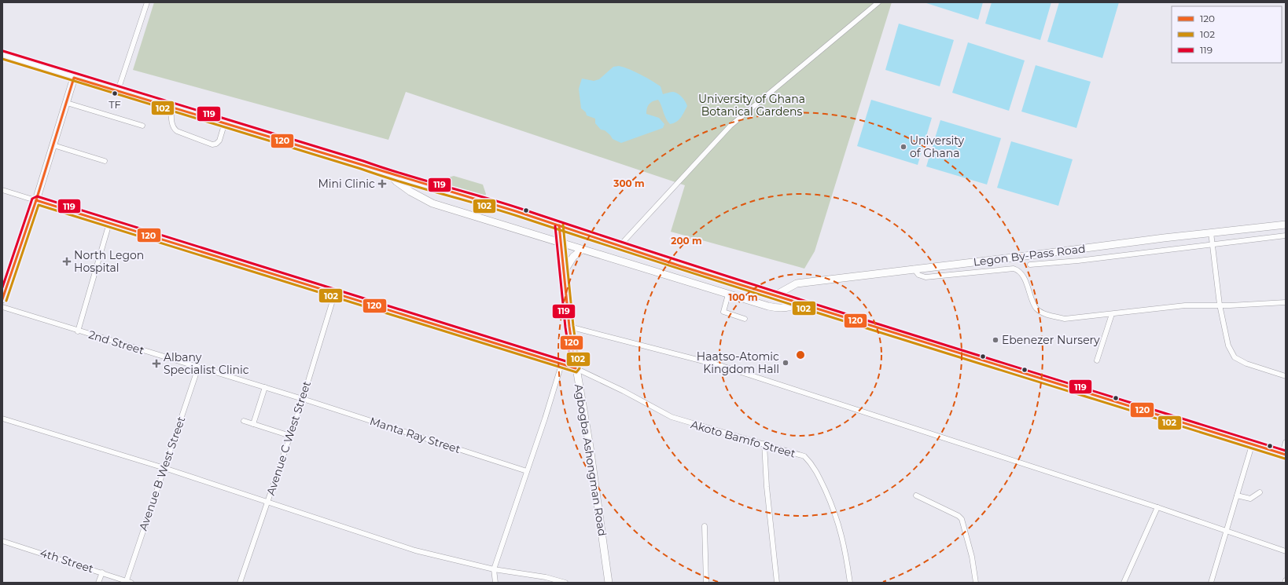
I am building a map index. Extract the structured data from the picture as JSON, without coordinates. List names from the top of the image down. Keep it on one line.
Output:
{"streets":{"street":["Legon By-Pass Road","2nd Street","Manta Ray Street","Avenue C West Street","Akoto Bamfo Street","Agbogba Ashongman Road","Avenue B West Street","4th Street"]},"crossings":[["2nd Street","Manta Ray Street"],["2nd Street","Avenue C West Street"],["2nd Street","Avenue B West Street"],["Manta Ray Street","Avenue C West Street"],["Avenue C West Street","Akoto Bamfo Street"],["Akoto Bamfo Street","Agbogba Ashongman Road"],["Avenue B West Street","4th Street"]],"parks":["University of Ghana Botanical Gardens"],"places":{"other":["TF","University of Ghana","Ebenezer Nursery","Haatso-Atomic Kingdom Hall"],"health":["Mini Clinic","North Legon Hospital","Albany Specialist Clinic"]},"lines":["transit line 119","transit line 102","transit line 120"],"legend":["120","102","119"],"rings":["300 m","200 m","100 m"]}
